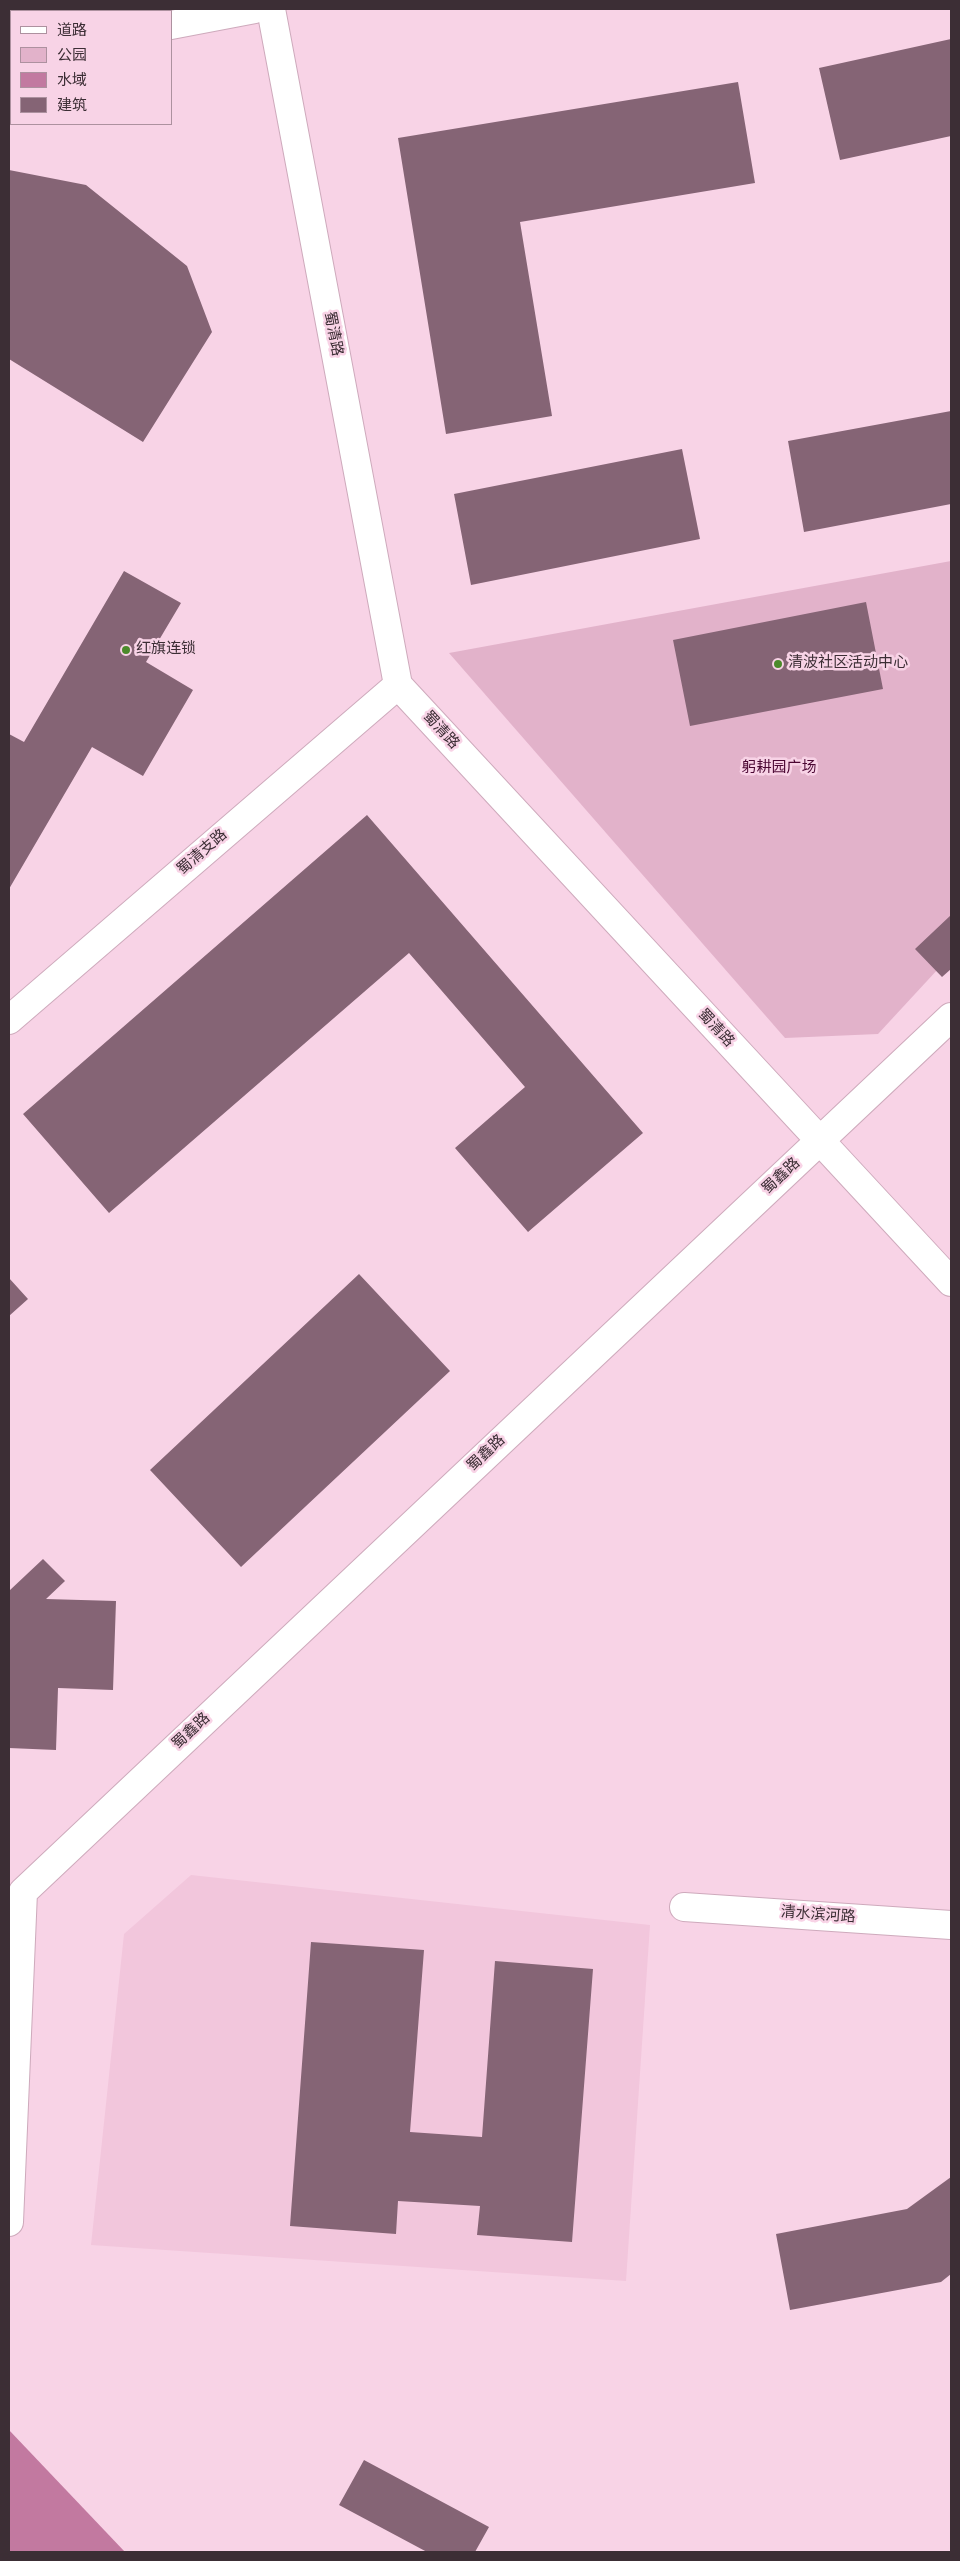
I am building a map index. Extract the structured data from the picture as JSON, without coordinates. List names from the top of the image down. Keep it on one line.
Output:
{"streets":{"street":["蜀清路","蜀清支路","蜀鑫路","清水滨河路"]},"crossings":[["蜀清路","蜀清支路"],["蜀清路","蜀鑫路"]],"parks":["躬耕园广场"],"places":["红旗连锁","清波社区活动中心"],"legend":["道路","公园","水域","建筑"]}
